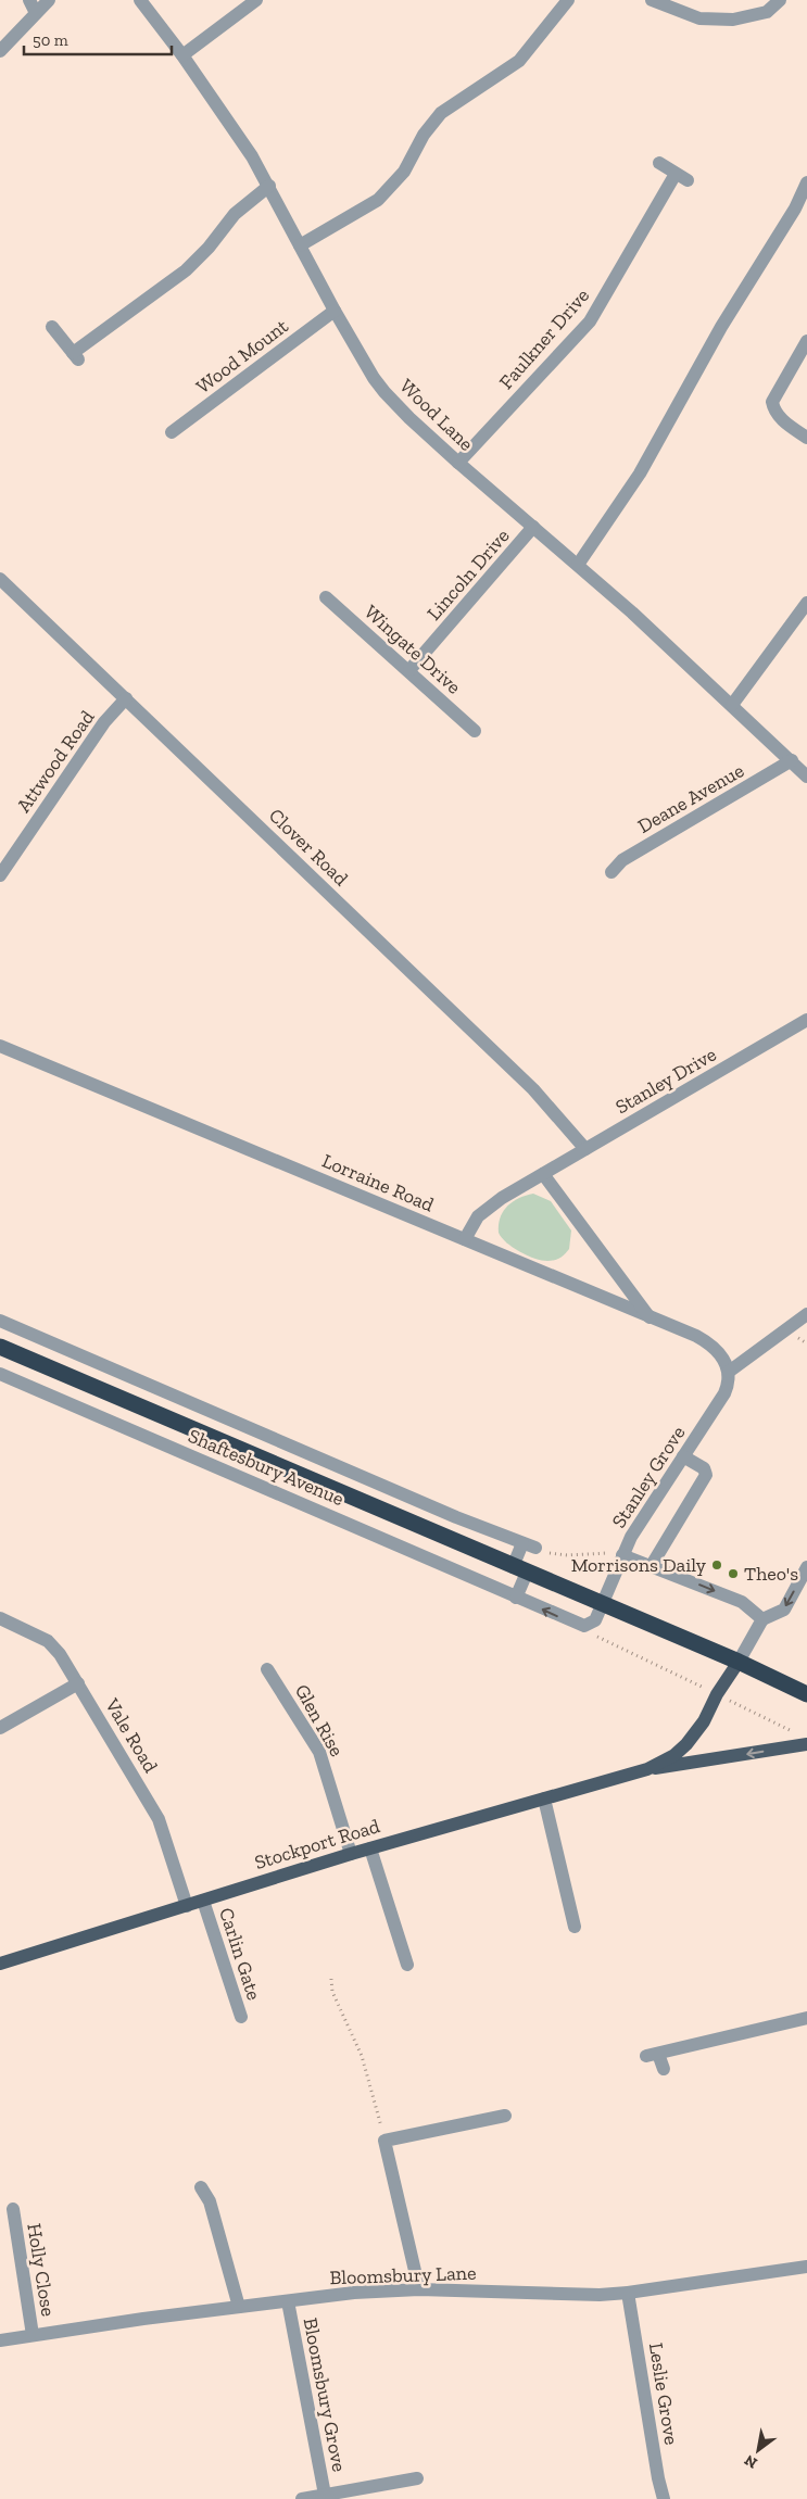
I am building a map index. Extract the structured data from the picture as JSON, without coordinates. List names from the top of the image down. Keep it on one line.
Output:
{"streets":{"highway":["Shaftesbury Avenue"],"main road":["Stockport Road"],"street":["Faulkner Drive","Wood Mount","Wood Lane","Lincoln Drive","Wingate Drive","Attwood Road","Deane Avenue","Clover Road","Stanley Drive","Lorraine Road","Stanley Grove","Glen Rise","Vale Road","Carlin Gate","Holly Close","Bloomsbury Lane","Leslie Grove","Bloomsbury Grove"]},"crossings":[["Faulkner Drive","Wood Lane"],["Wood Mount","Wood Lane"],["Wood Lane","Lincoln Drive"],["Wood Lane","Deane Avenue"],["Lincoln Drive","Wingate Drive"],["Attwood Road","Clover Road"],["Clover Road","Stanley Drive"],["Stanley Drive","Lorraine Road"],["Lorraine Road","Stanley Grove"],["Shaftesbury Avenue","Stanley Grove"],["Shaftesbury Avenue","Stockport Road"],["Glen Rise","Stockport Road"],["Vale Road","Stockport Road"],["Stockport Road","Carlin Gate"],["Holly Close","Bloomsbury Lane"],["Bloomsbury Lane","Leslie Grove"],["Bloomsbury Lane","Bloomsbury Grove"]],"places":["Morrisons Daily","Theo's"],"scale_bar":"50 m","north":"bottom left"}
